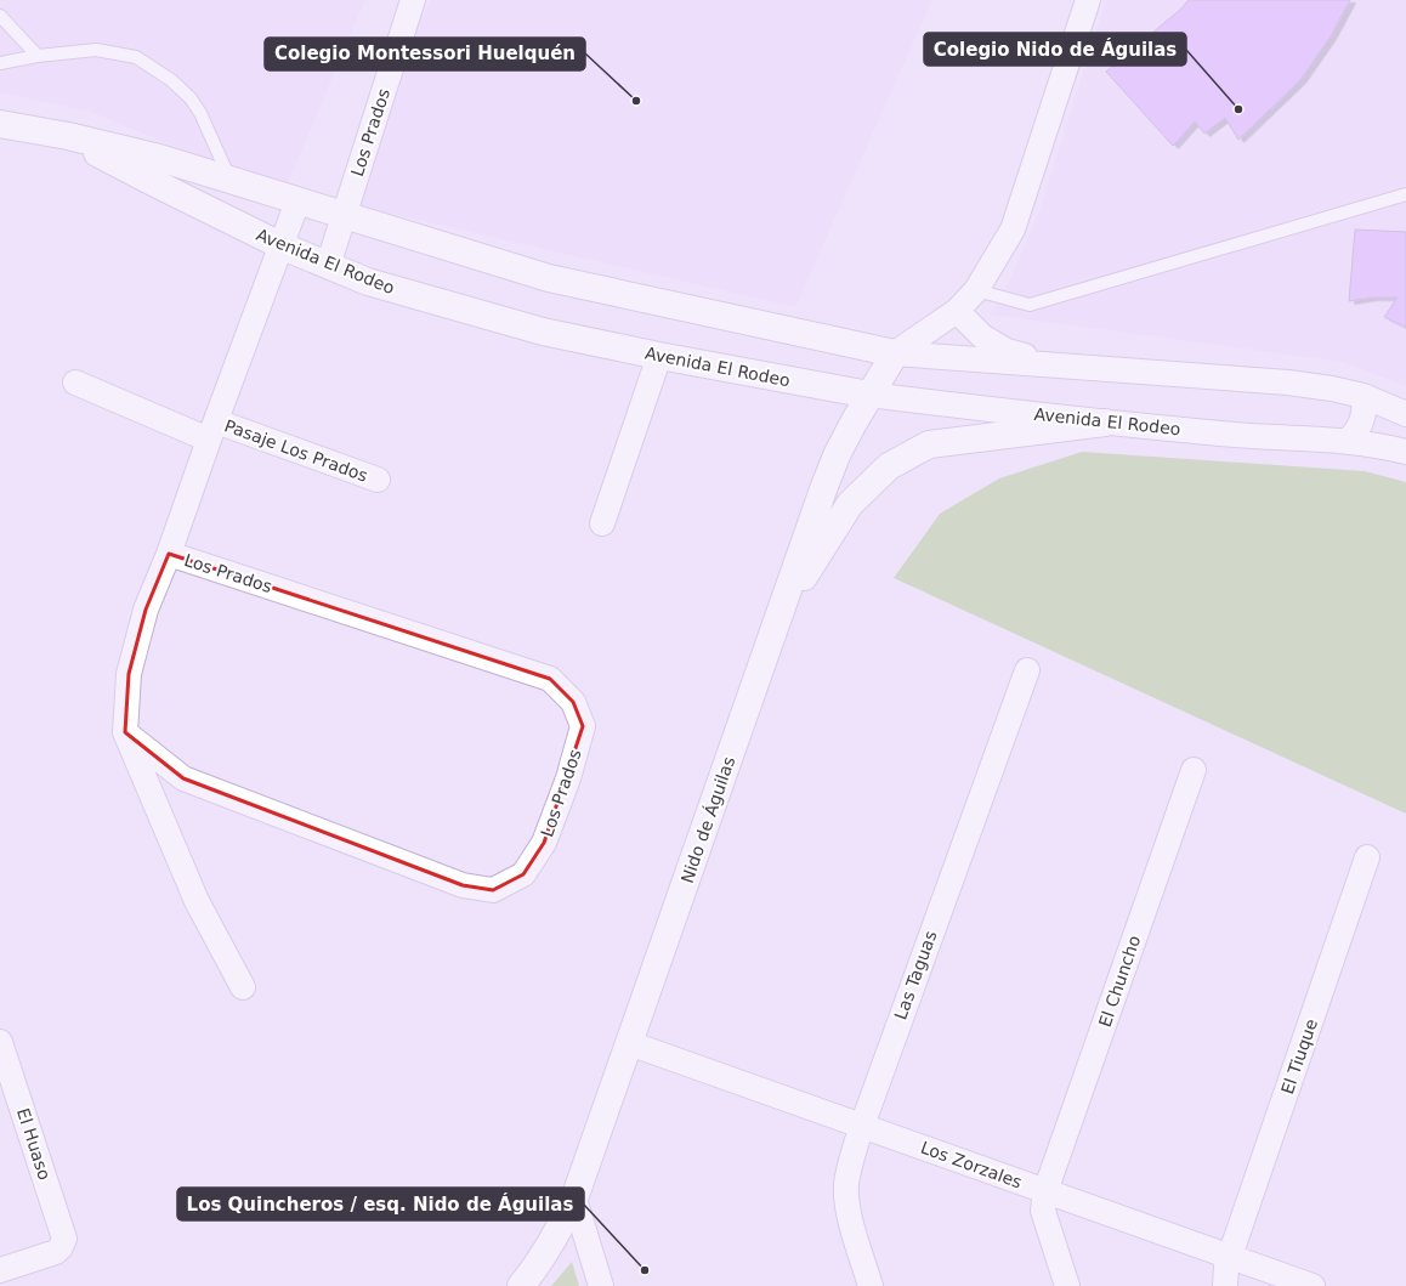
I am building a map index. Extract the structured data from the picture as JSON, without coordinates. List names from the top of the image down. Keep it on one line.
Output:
{"streets":{"street":["Los Prados","Avenida El Rodeo","Pasaje Los Prados","Nido de Águilas","Las Taguas","El Chuncho","El Tiuque","El Huaso","Los Zorzales"]},"crossings":[["Los Prados","Avenida El Rodeo"],["Los Prados","Pasaje Los Prados"],["Avenida El Rodeo","Nido de Águilas"],["Nido de Águilas","Los Zorzales"],["Las Taguas","Los Zorzales"],["El Chuncho","Los Zorzales"],["El Tiuque","Los Zorzales"]],"places":["Colegio Montessori Huelquén","Colegio Nido de Águilas","Los Quincheros / esq. Nido de Águilas"]}
